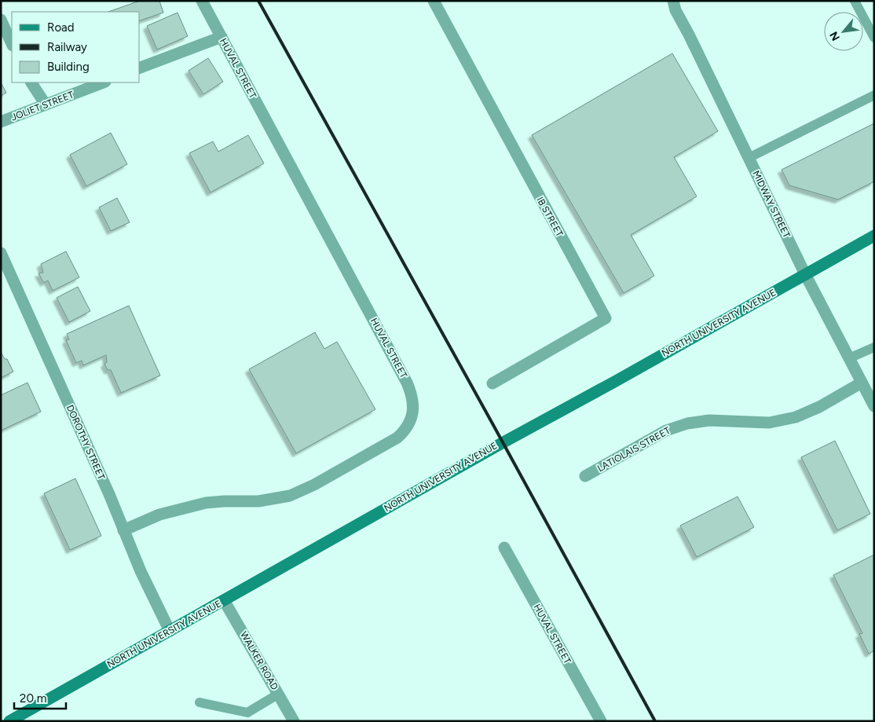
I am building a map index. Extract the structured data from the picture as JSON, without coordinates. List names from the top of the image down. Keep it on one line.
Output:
{"streets":{"main road":["NORTH UNIVERSITY AVENUE"],"street":["HUVAL STREET","JOLIET STREET","MIDWAY STREET","IB STREET","DOROTHY STREET","LATIOLAIS STREET","WALKER ROAD"]},"crossings":[["HUVAL STREET","DOROTHY STREET"],["MIDWAY STREET","NORTH UNIVERSITY AVENUE"],["MIDWAY STREET","LATIOLAIS STREET"],["NORTH UNIVERSITY AVENUE","DOROTHY STREET"],["NORTH UNIVERSITY AVENUE","WALKER ROAD"]],"legend":["Road","Railway","Building"],"scale_bar":"20 m","north":"bottom left"}
